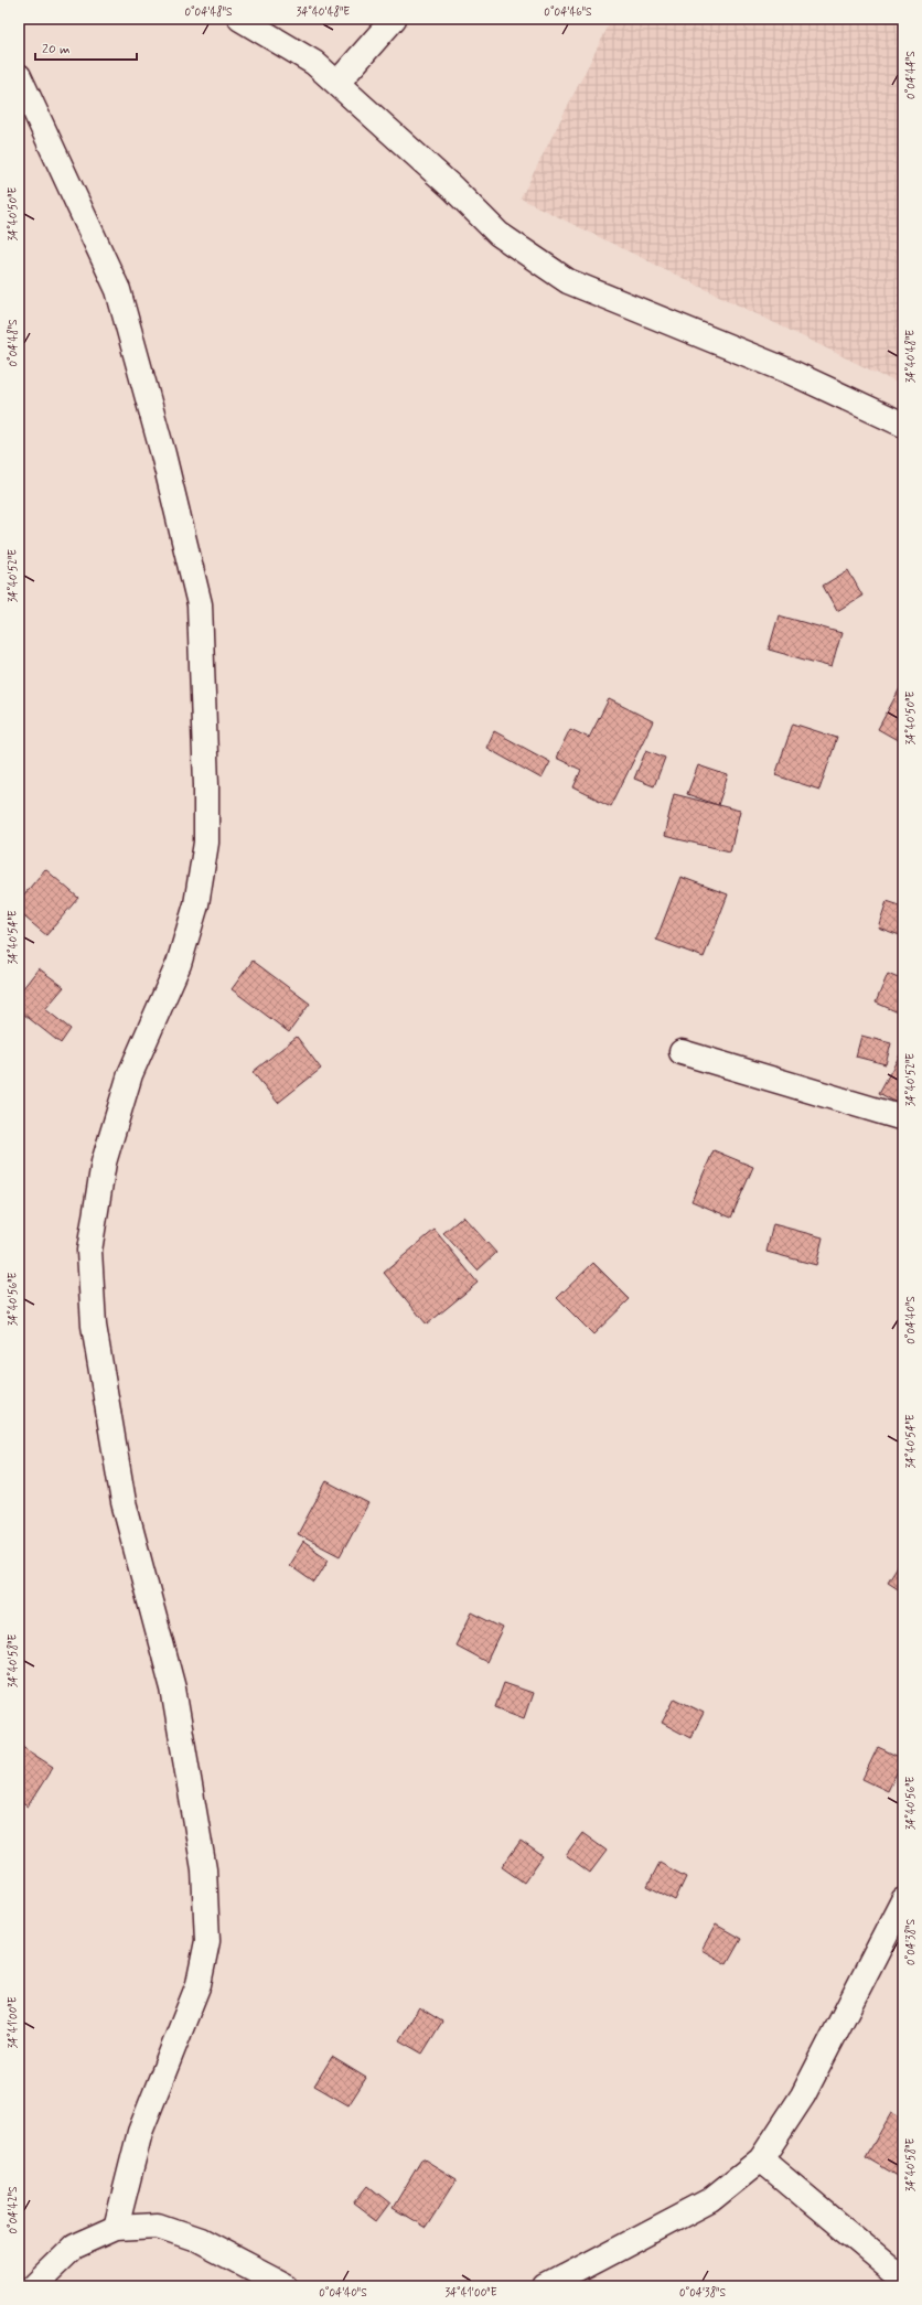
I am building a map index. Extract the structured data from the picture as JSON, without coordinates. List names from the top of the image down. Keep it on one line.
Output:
{"scale_bar":"20 m","coordinates":["0°04'48\"S","34°40'48\"E","0°04'46\"S","0°04'44\"S","34°40'50\"E","34°40'52\"E","34°40'54\"E","34°40'56\"E","0°04'40\"S","34°40'58\"E","0°04'38\"S","34°41'00\"E","0°04'42\"S"]}
